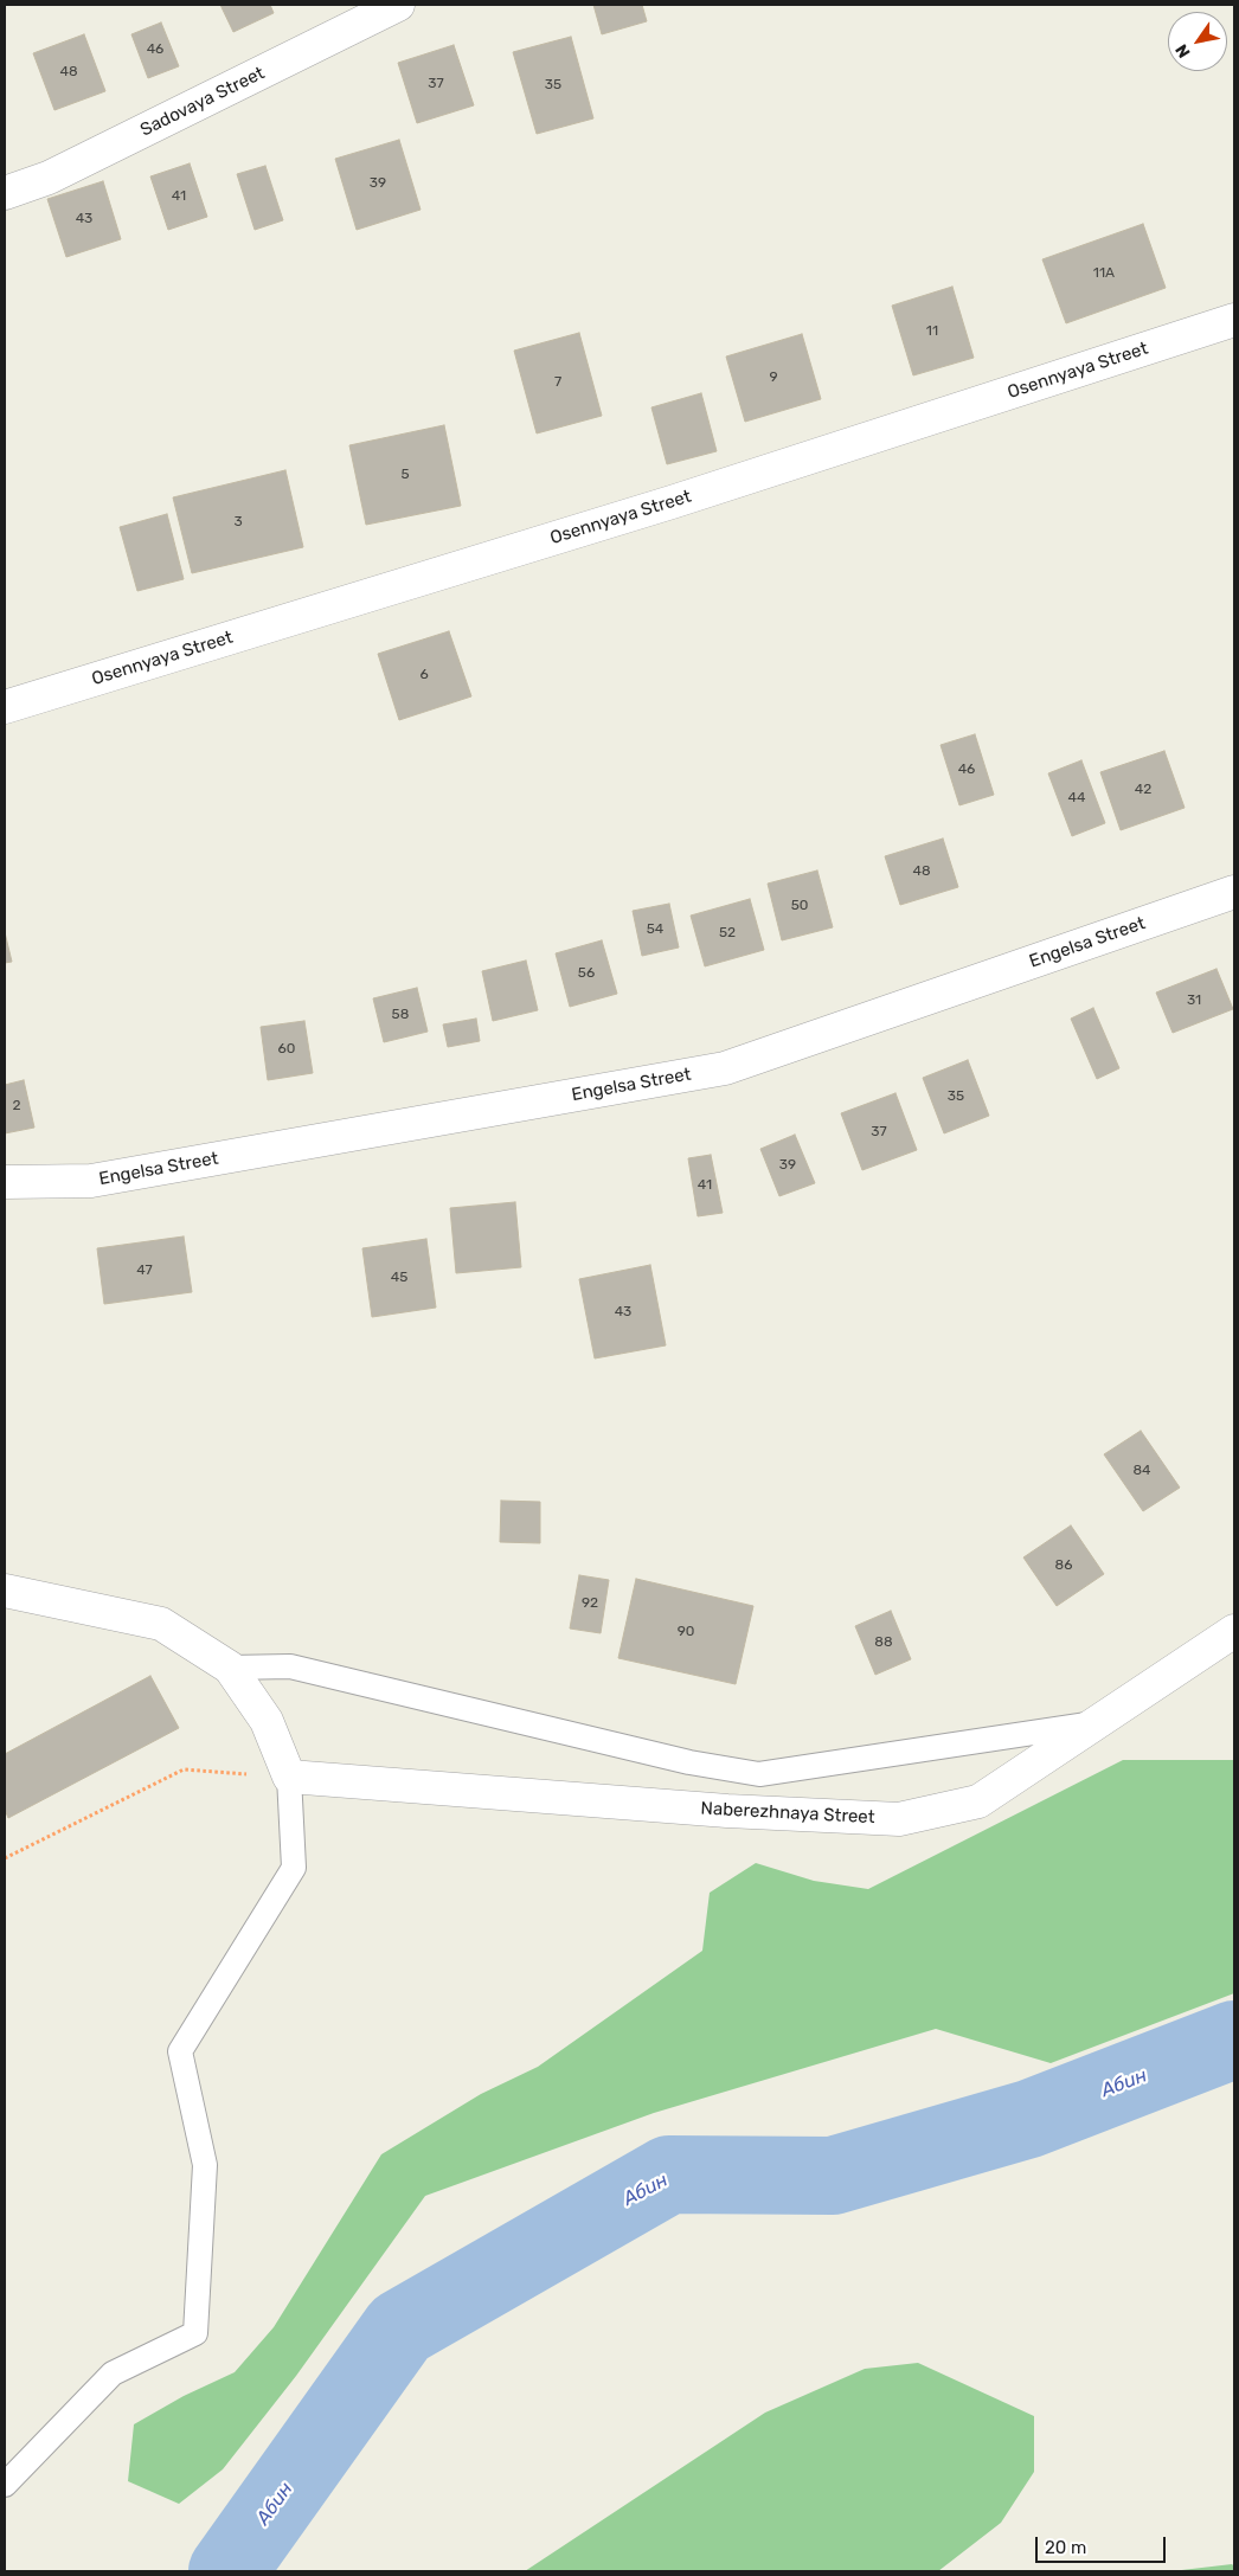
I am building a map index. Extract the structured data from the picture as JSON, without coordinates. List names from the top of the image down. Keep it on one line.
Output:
{"streets":{"street":["Sadovaya Street","Osennyaya Street","Engelsa Street","Naberezhnaya Street"]},"water":["Абин"],"house_numbers":["46","48","37","35","39","41","43","11А","11","9","7","5","3","6","46","42","44","48","50","54","52","56","31","58","60","35","2","37","39","41","47","45","43","84","86","92","90","88"],"scale_bar":"20 m","north":"bottom left"}
